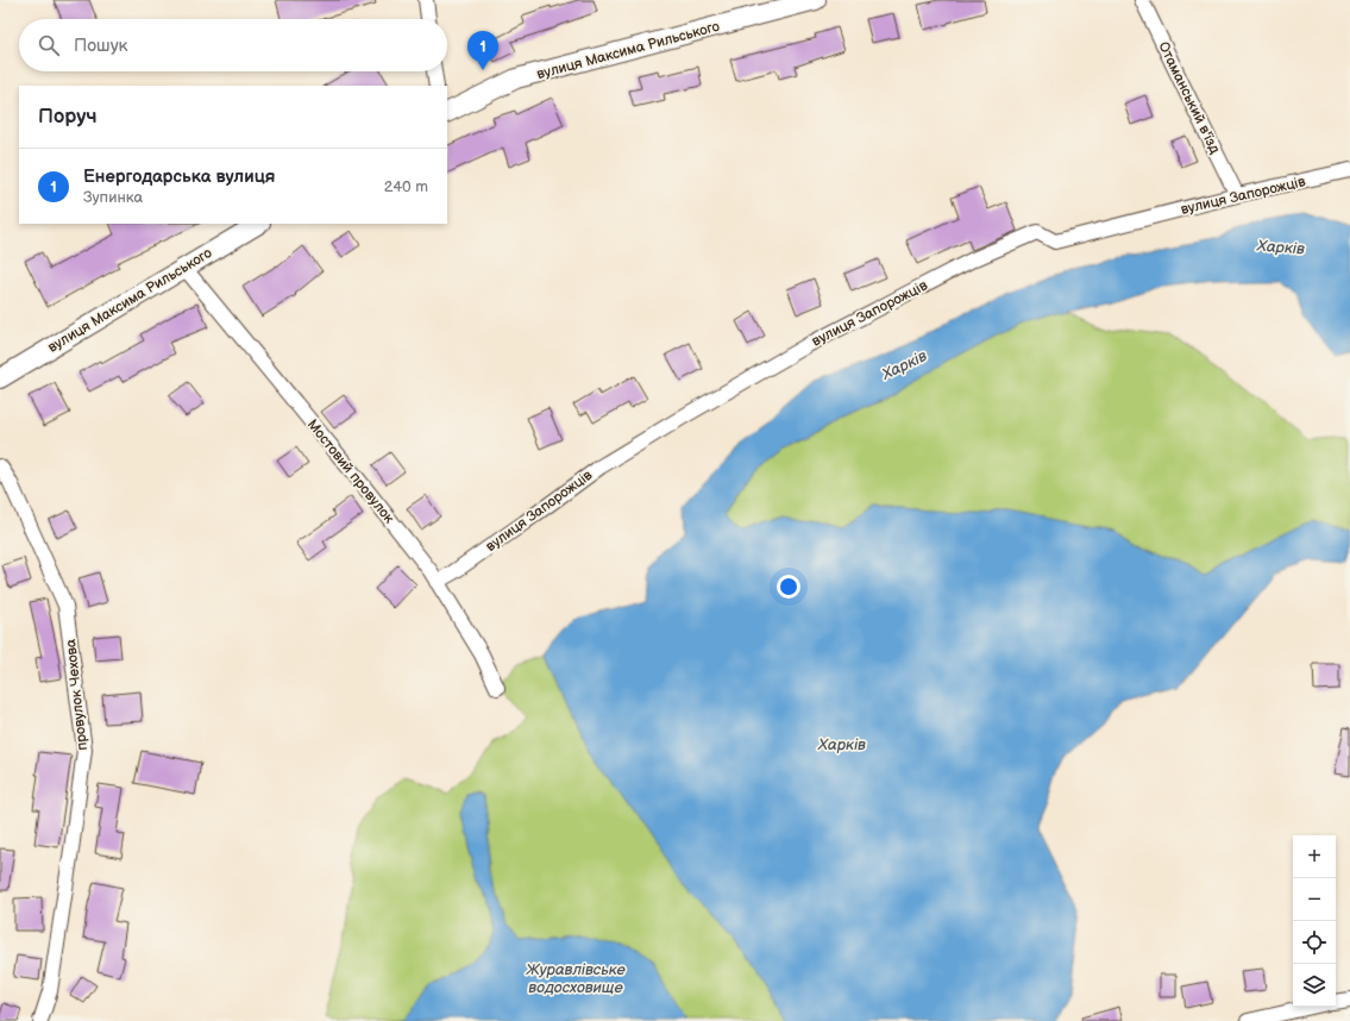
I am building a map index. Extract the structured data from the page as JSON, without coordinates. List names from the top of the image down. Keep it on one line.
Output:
{"streets":{"main road":["вулиця Максима Рильського"],"street":["Отаманський в'їзд","вулиця Запорожців","Мостовий провулок","провулок Чехова"]},"crossings":[["вулиця Максима Рильського","Мостовий провулок"],["Отаманський в'їзд","вулиця Запорожців"],["вулиця Запорожців","Мостовий провулок"]],"water":["Харків","Журавлівське водосховище"],"page":{"search":"Пошук","pins":"1","heading":"Поруч","list":[{"mark":"1","name":"Енергодарська вулиця","note":"Зупинка","value":"240 m"}],"map_buttons":["+","−"]}}
